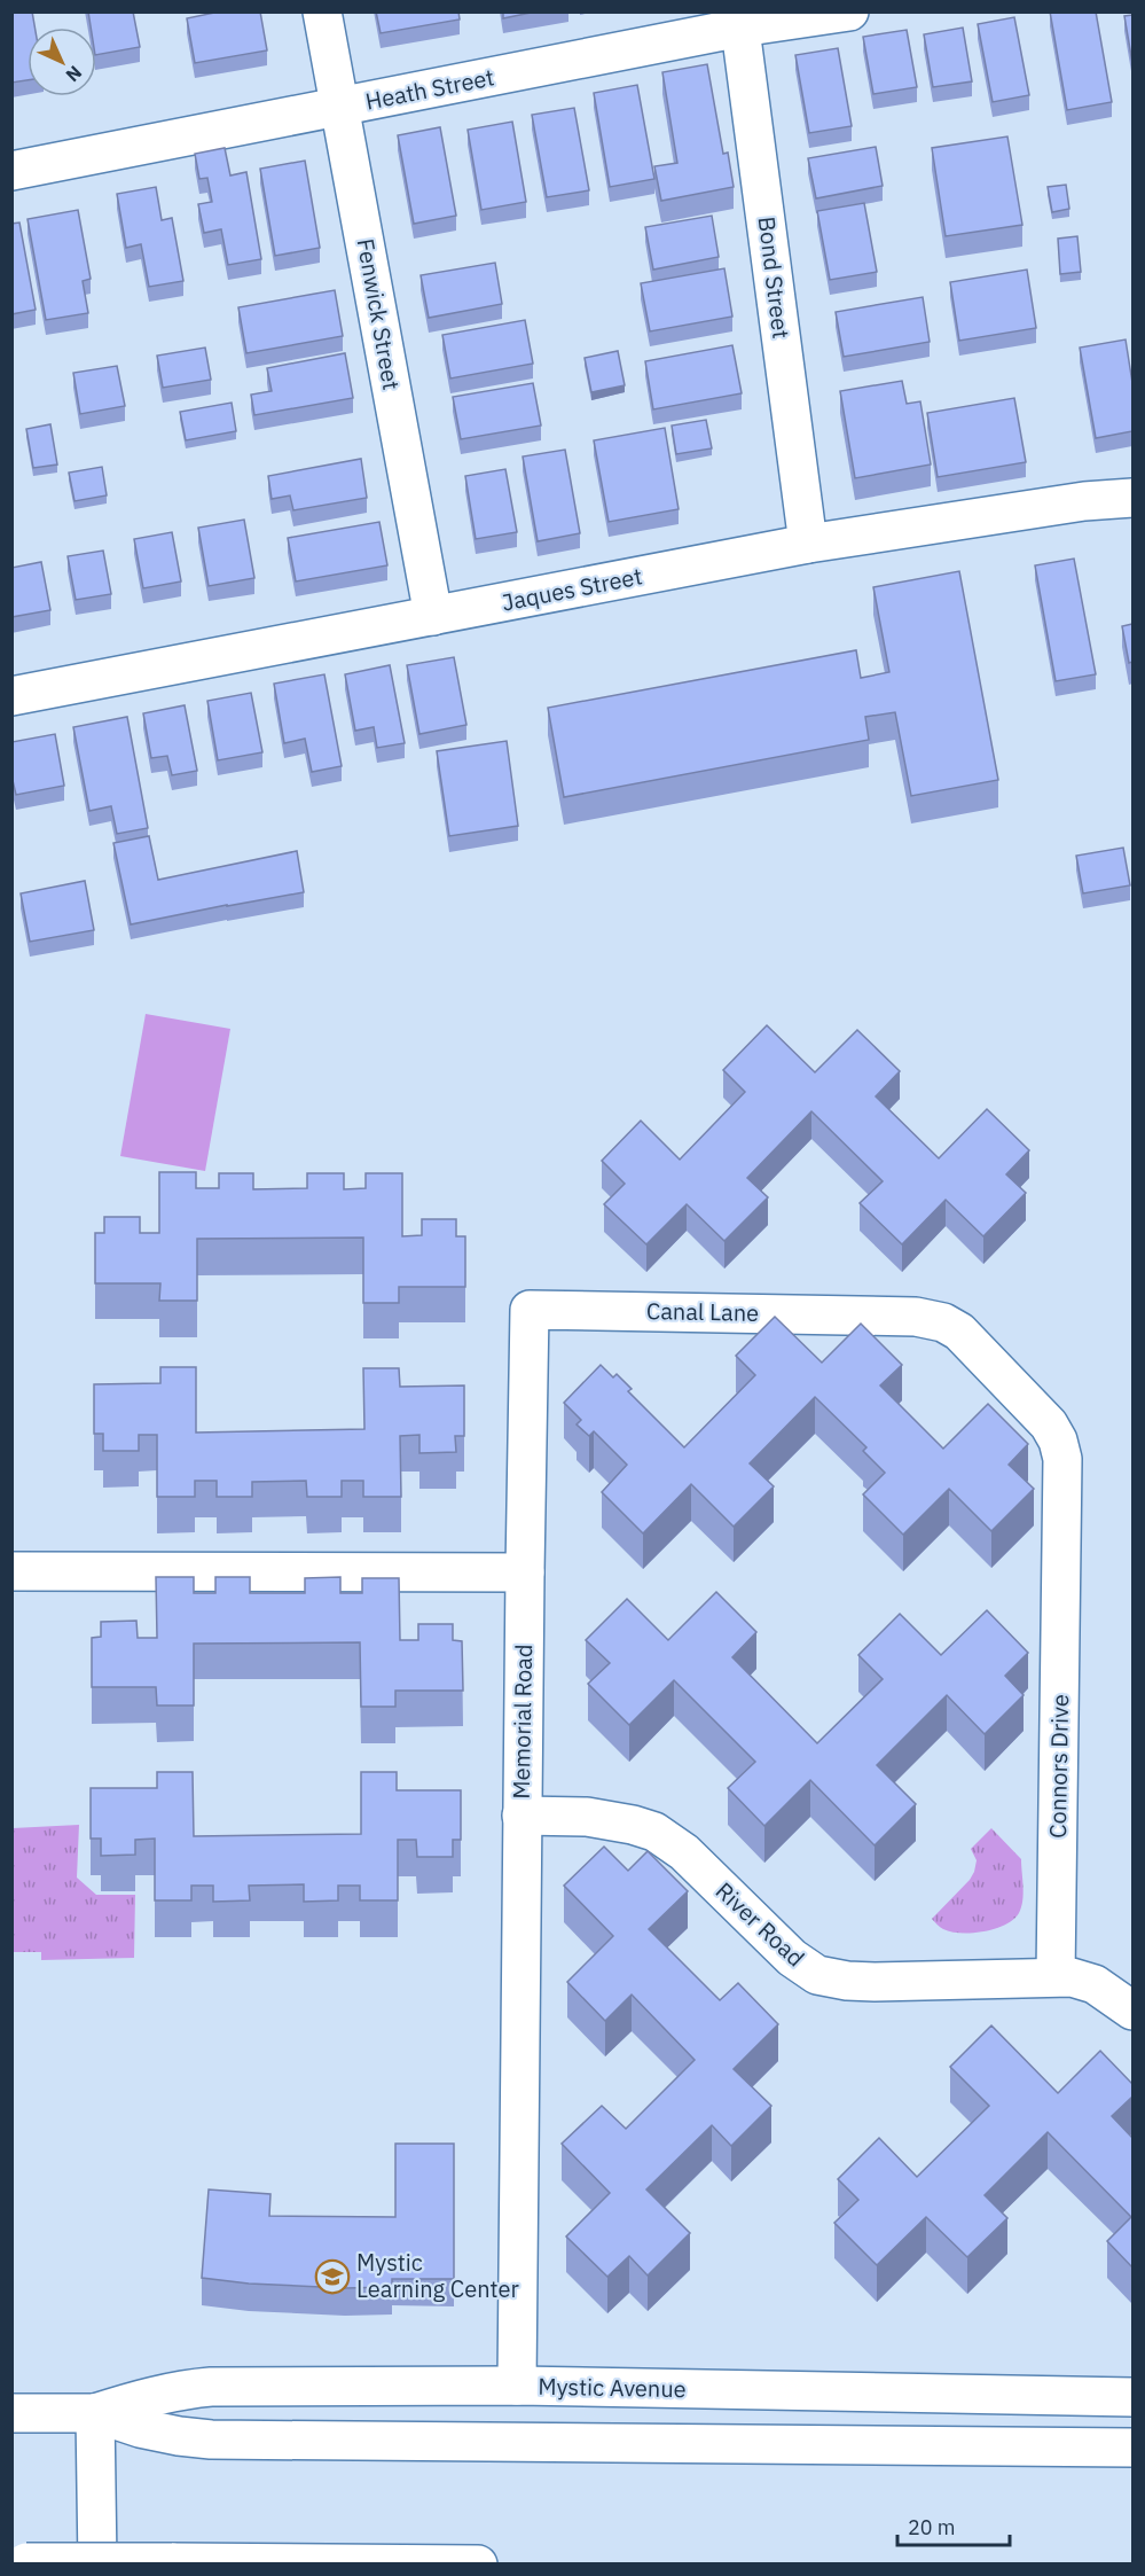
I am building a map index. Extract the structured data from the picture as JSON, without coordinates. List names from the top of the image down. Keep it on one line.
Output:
{"streets":{"main road":["Heath Street","Bond Street","Fenwick Street","Jaques Street","Canal Lane","Memorial Road","Connors Drive","River Road","Mystic Avenue"]},"crossings":[["Heath Street","Bond Street"],["Heath Street","Fenwick Street"],["Bond Street","Jaques Street"],["Fenwick Street","Jaques Street"],["Canal Lane","Memorial Road"],["Canal Lane","Connors Drive"],["Memorial Road","River Road"],["Memorial Road","Mystic Avenue"],["Connors Drive","River Road"]],"places":{"school or university":["Mystic Learning Center"]},"scale_bar":"20 m","north":"bottom right"}
